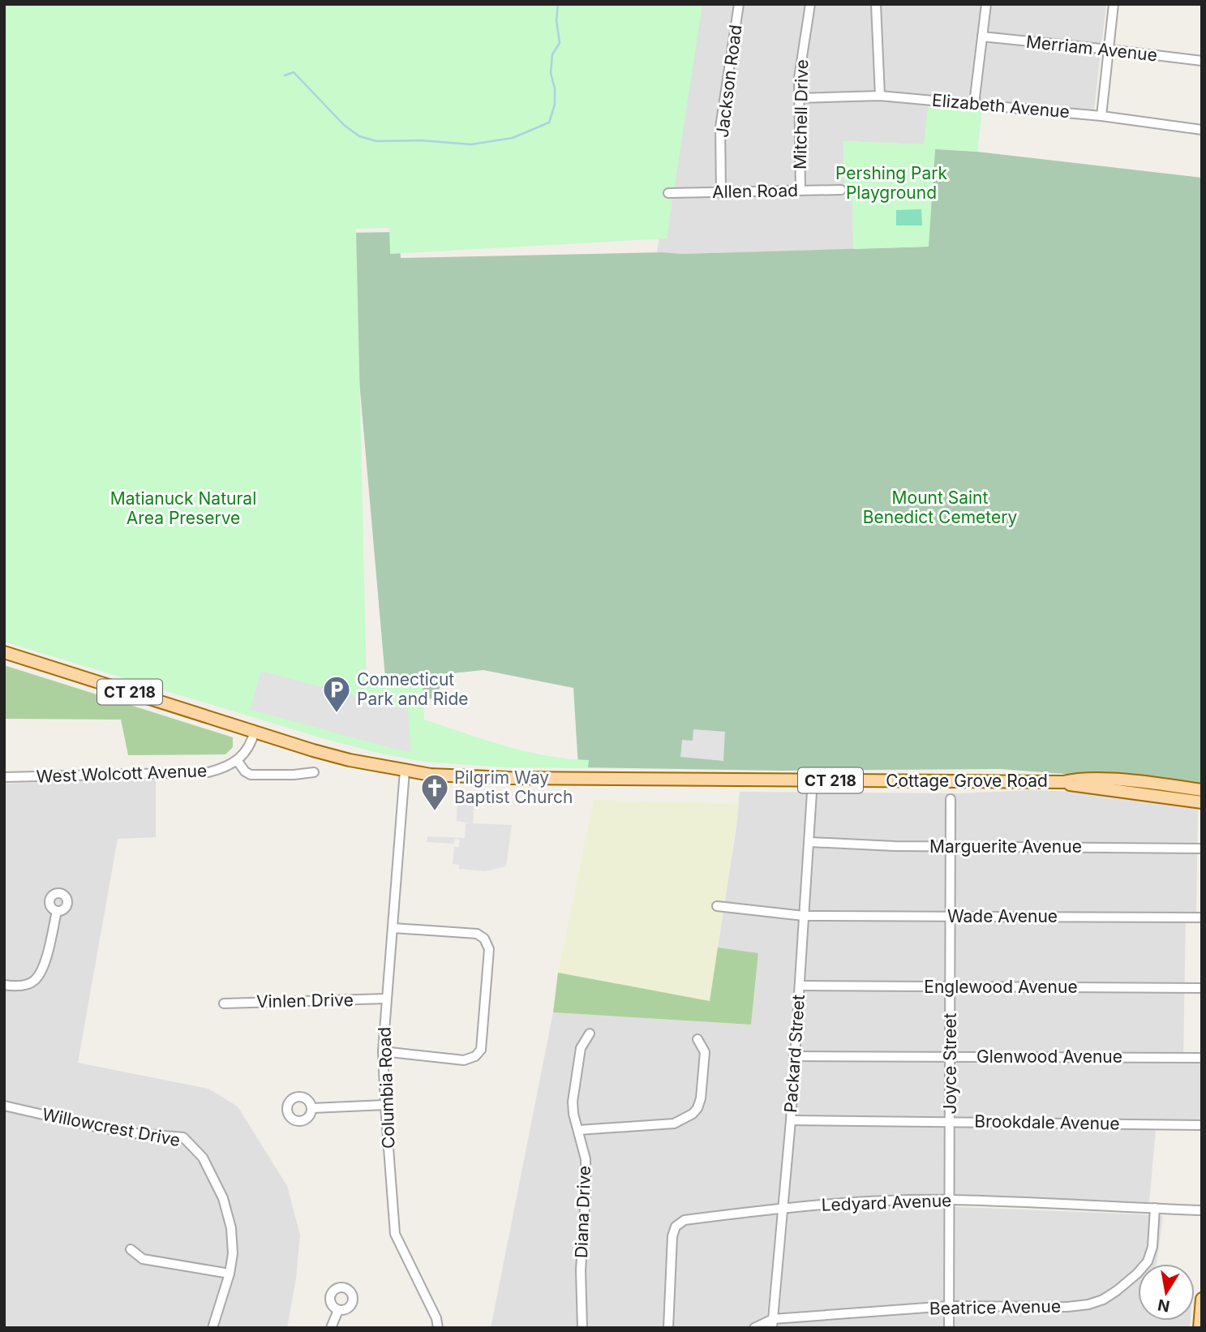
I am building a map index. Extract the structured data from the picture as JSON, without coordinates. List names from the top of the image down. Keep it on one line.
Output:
{"streets":{"main road":["CT 218","Cottage Grove Road"],"street":["Merriam Avenue","Jackson Road","Elizabeth Avenue","Mitchell Drive","Allen Road","West Wolcott Avenue","Marguerite Avenue","Wade Avenue","Englewood Avenue","Vinlen Drive","Packard Street","Glenwood Avenue","Joyce Street","Columbia Road","Brookdale Avenue","Willowcrest Drive","Ledyard Avenue","Diana Drive","Beatrice Avenue"]},"crossings":[["Jackson Road","Allen Road"],["Elizabeth Avenue","Mitchell Drive"],["Mitchell Drive","Allen Road"],["CT 218","Cottage Grove Road"],["CT 218","Columbia Road"],["Cottage Grove Road","Packard Street"],["Cottage Grove Road","Columbia Road"],["Marguerite Avenue","Packard Street"],["Marguerite Avenue","Joyce Street"],["Wade Avenue","Packard Street"],["Wade Avenue","Joyce Street"],["Englewood Avenue","Packard Street"],["Englewood Avenue","Joyce Street"],["Vinlen Drive","Columbia Road"],["Packard Street","Glenwood Avenue"],["Packard Street","Brookdale Avenue"],["Packard Street","Ledyard Avenue"],["Packard Street","Beatrice Avenue"],["Glenwood Avenue","Joyce Street"],["Joyce Street","Brookdale Avenue"],["Joyce Street","Ledyard Avenue"],["Joyce Street","Beatrice Avenue"],["Ledyard Avenue","Beatrice Avenue"]],"parks":["Pershing Park Playground","Mount Saint Benedict Cemetery","Matianuck Natural Area Preserve"],"places":{"parking":["Connecticut Park and Ride"],"church":["Pilgrim Way Baptist Church"]},"north":"bottom"}
